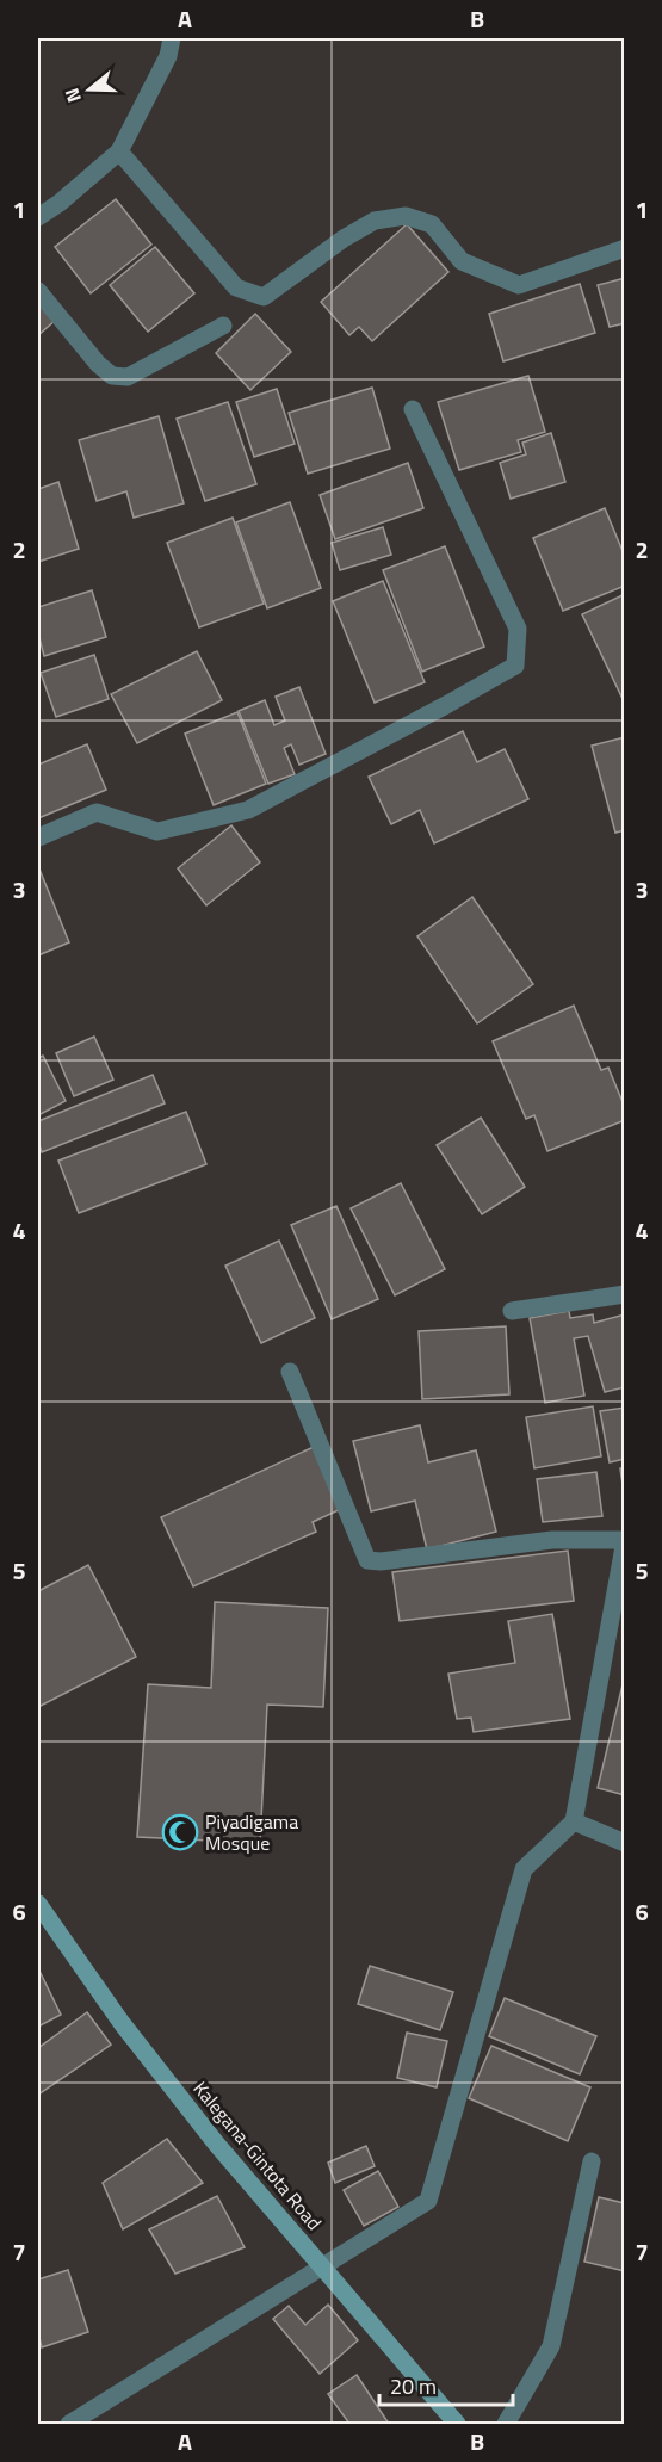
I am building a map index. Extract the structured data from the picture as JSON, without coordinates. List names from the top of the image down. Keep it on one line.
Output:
{"streets":{"main road":["Kalegana-Gintota Road"]},"places":{"mosque":["Piyadigama Mosque"]},"scale_bar":"20 m","north":"left","grid":{"columns":["A","B"],"rows":["1","2","3","4","5","6","7"]}}
